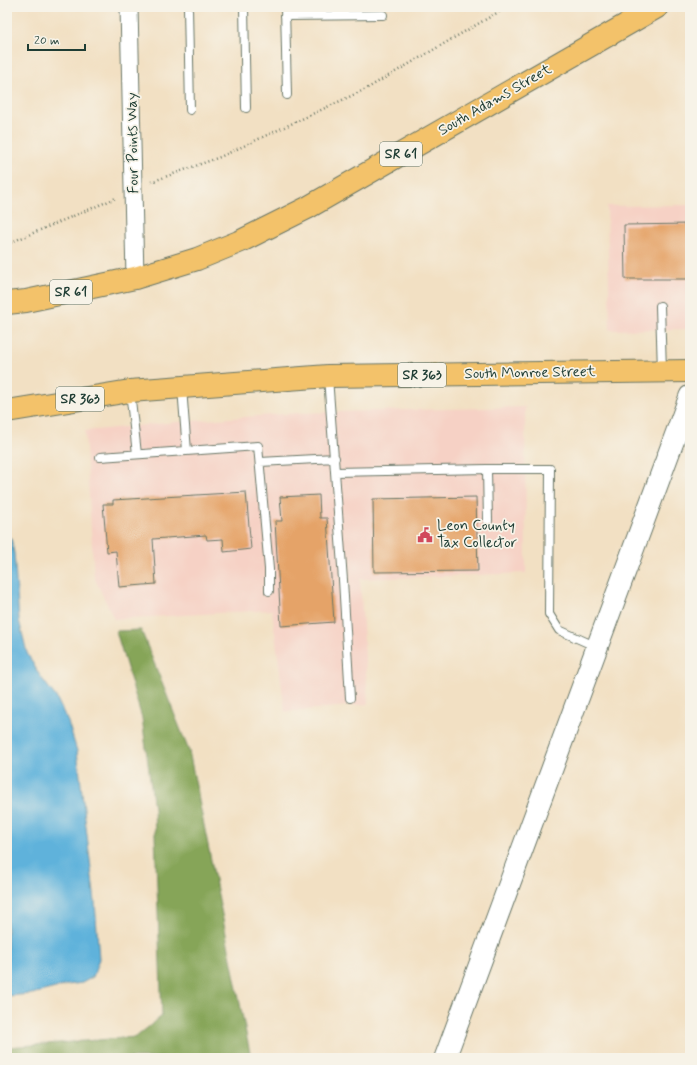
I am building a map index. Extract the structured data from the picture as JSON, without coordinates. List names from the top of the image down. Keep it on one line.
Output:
{"streets":{"main road":["South Adams Street","SR 61","South Monroe Street","SR 363"],"street":["Four Points Way"]},"crossings":[["South Adams Street","Four Points Way"],["South Adams Street","SR 61"],["Four Points Way","SR 61"],["South Monroe Street","SR 363"]],"places":{"public building":["Leon County Tax Collector"]},"scale_bar":"20 m"}
